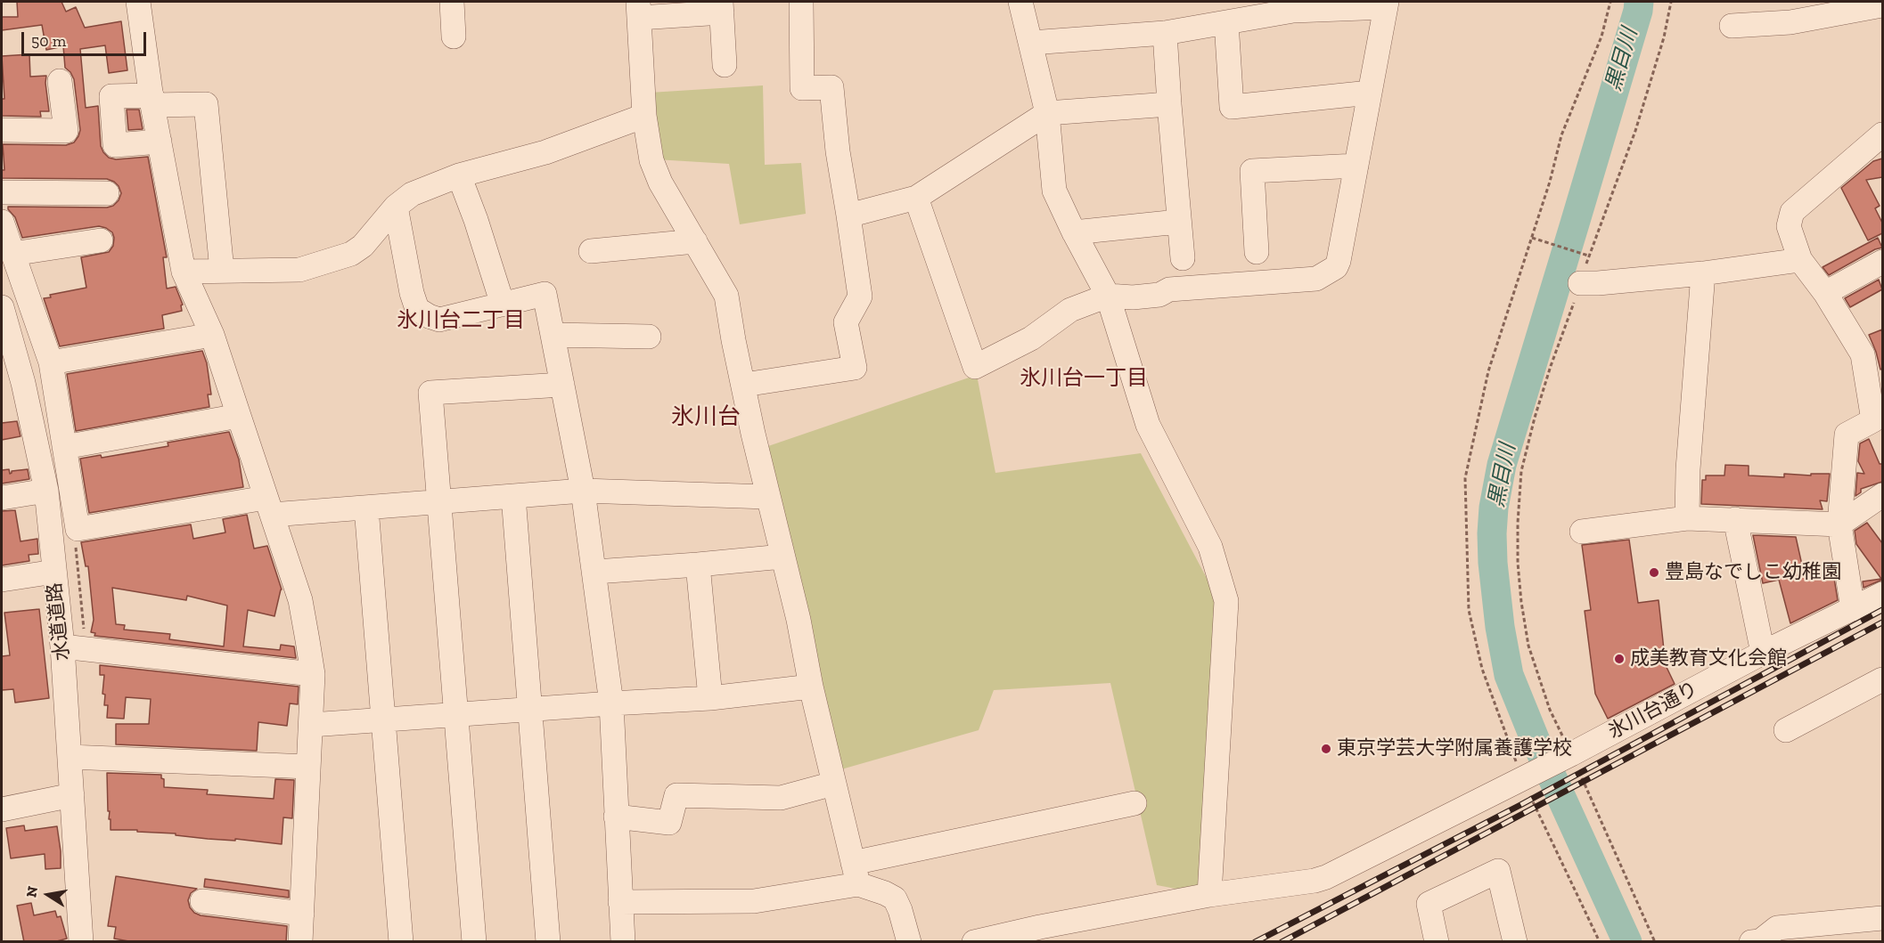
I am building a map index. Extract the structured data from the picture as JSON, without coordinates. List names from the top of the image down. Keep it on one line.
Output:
{"streets":{"street":["水道道路","氷川台通り"]},"districts":["氷川台二丁目","氷川台一丁目","氷川台"],"water":["黒目川"],"places":["豊島なでしこ幼稚園","成美教育文化会館","東京学芸大学附属養護学校"],"scale_bar":"50 m","north":"left"}
